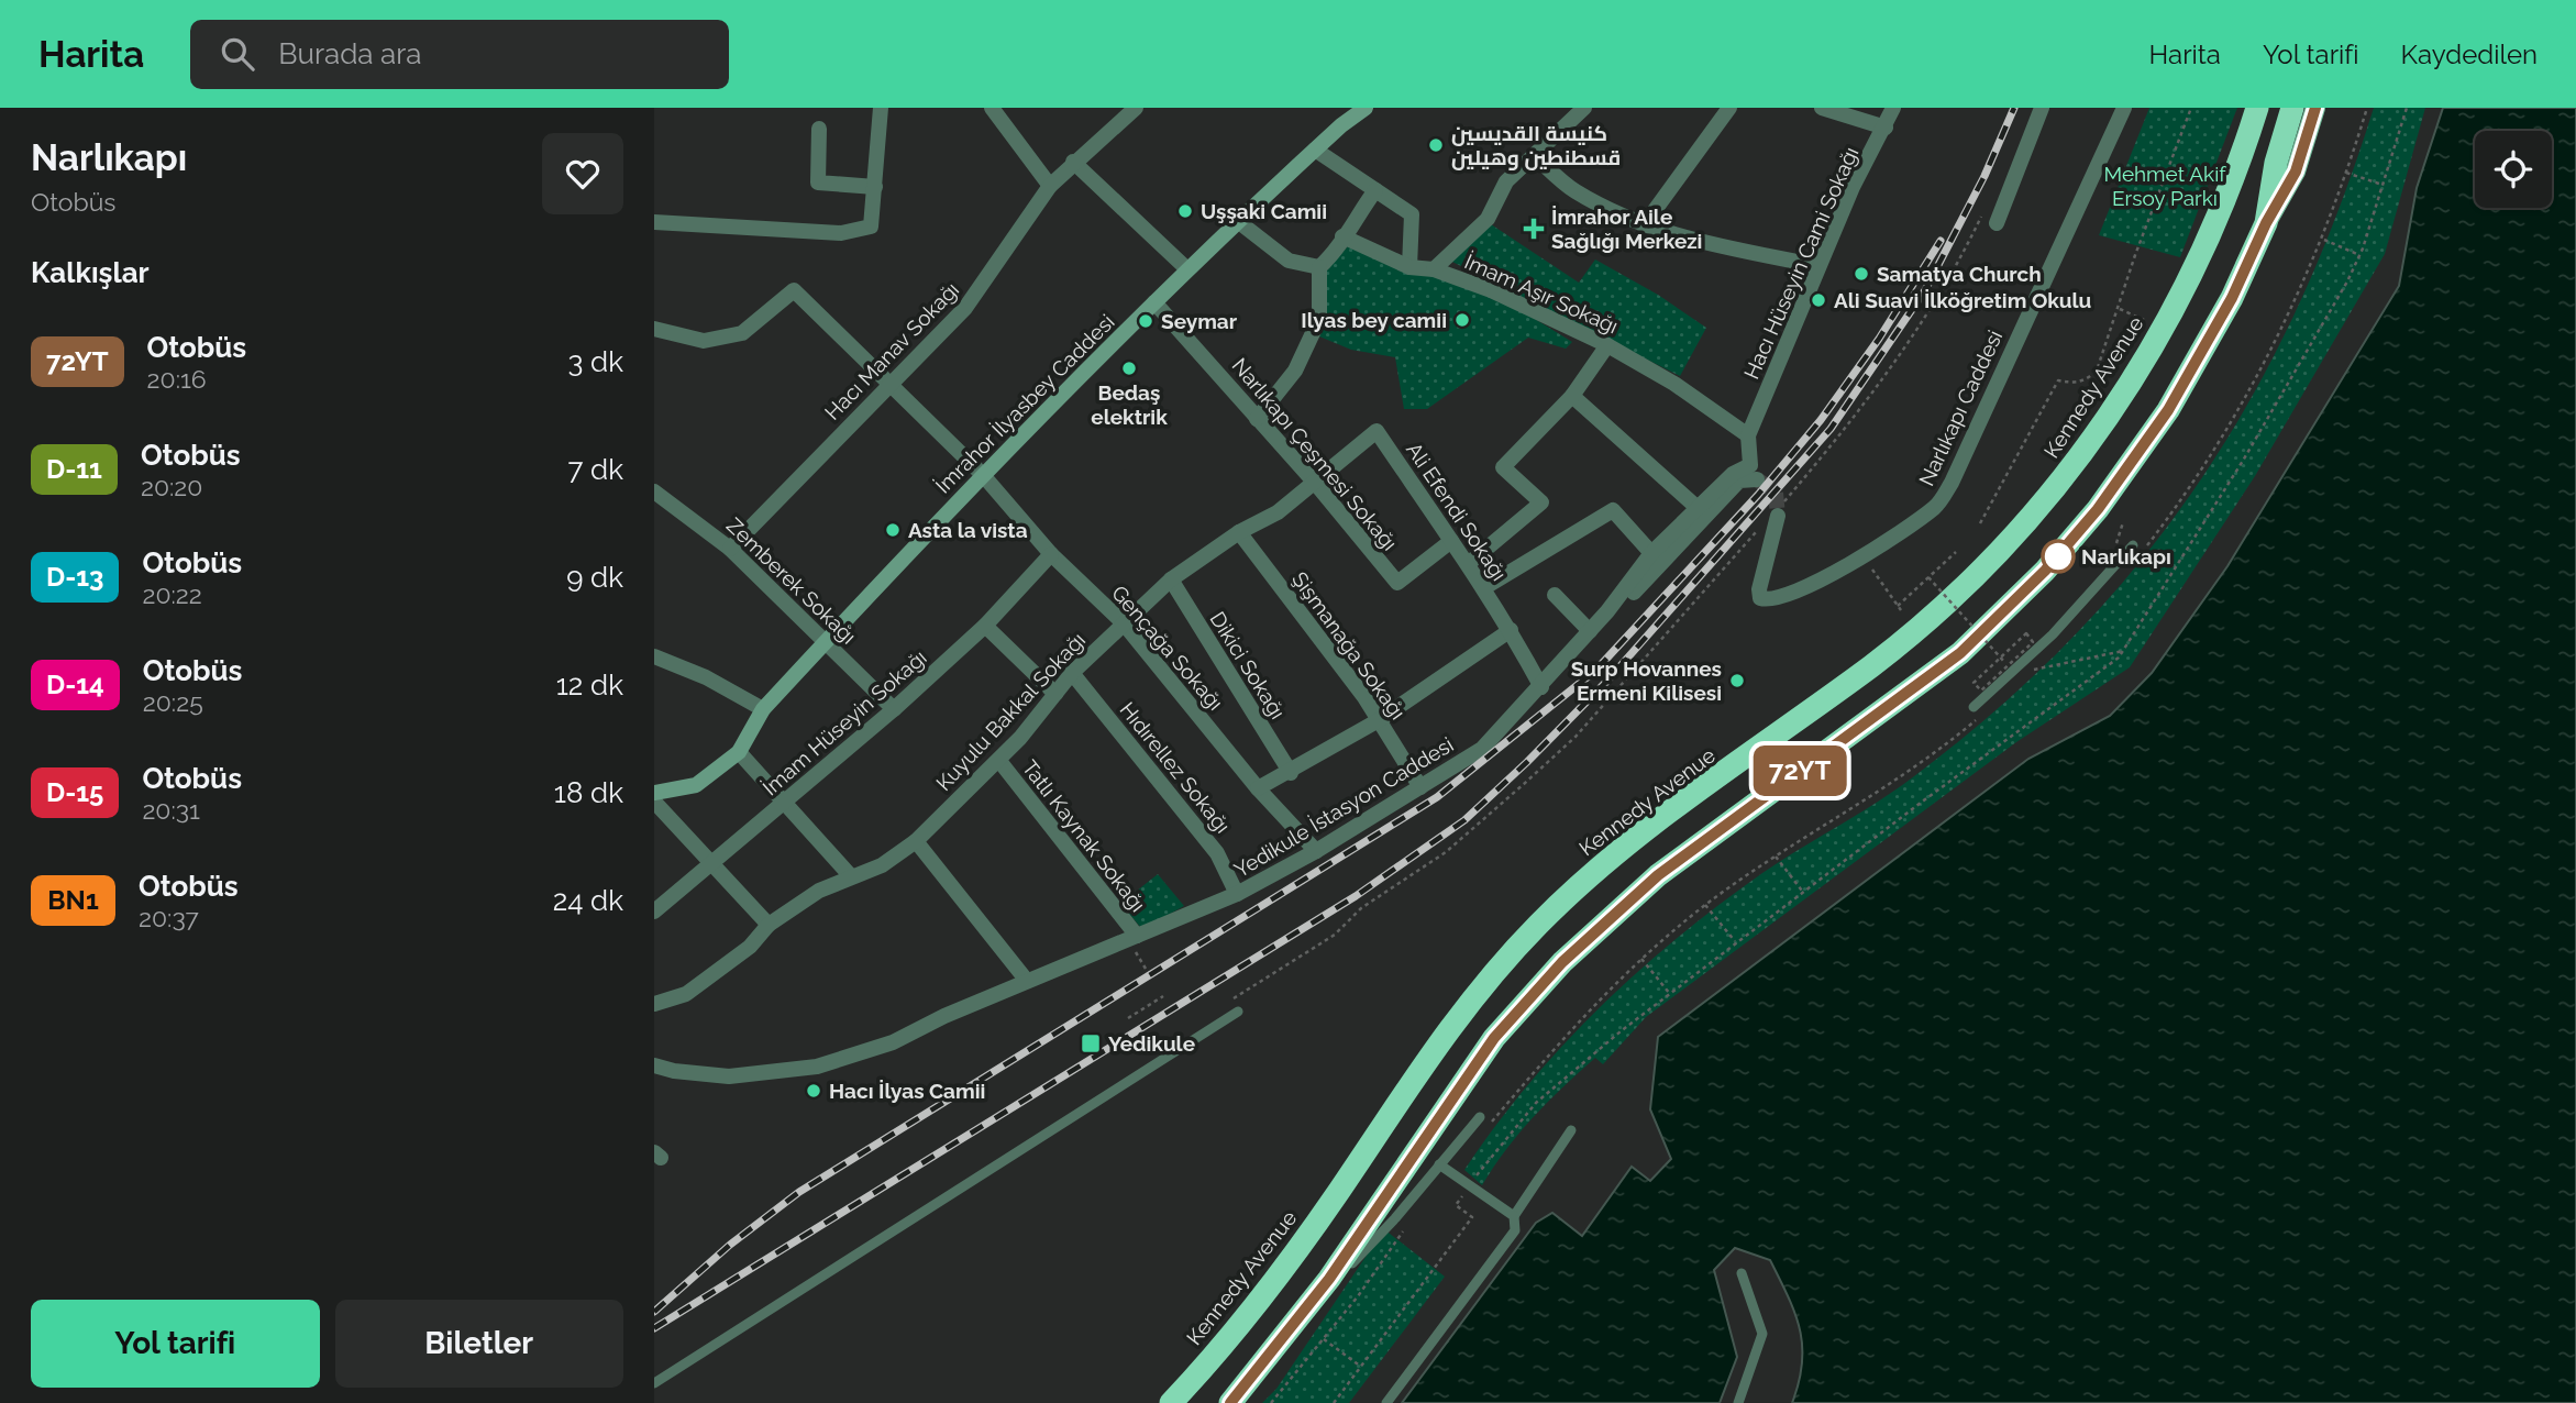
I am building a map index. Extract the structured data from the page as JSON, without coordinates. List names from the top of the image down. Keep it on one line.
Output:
{"streets":{"highway":["Kennedy Avenue"],"street":["Hacı Hüseyin Cami Sokağı","İmam Aşır Sokağı","Hacı Manav Sokağı","İmrahor İlyasbey Caddesi","Narlıkapı Caddesi","Narlıkapı Çeşmesi Sokağı","Ali Efendi Sokağı","Zemberek Sokağı","Şişmanağa Sokağı","Gençağa Sokağı","Dikici Sokağı","Kuyulu Bakkal Sokağı","İmam Hüseyin Sokağı","Hıdırellez Sokağı","Yedikule İstasyon Caddesi","Tatlı Kaynak Sokağı"]},"crossings":[["Hacı Hüseyin Cami Sokağı","İmam Aşır Sokağı"],["Hacı Hüseyin Cami Sokağı","Yedikule İstasyon Caddesi"],["İmam Aşır Sokağı","Yedikule İstasyon Caddesi"],["Hacı Manav Sokağı","Zemberek Sokağı"],["Hacı Manav Sokağı","Gençağa Sokağı"],["İmrahor İlyasbey Caddesi","Narlıkapı Çeşmesi Sokağı"],["İmrahor İlyasbey Caddesi","Zemberek Sokağı"],["İmrahor İlyasbey Caddesi","Gençağa Sokağı"],["Narlıkapı Çeşmesi Sokağı","Ali Efendi Sokağı"],["Narlıkapı Çeşmesi Sokağı","Kuyulu Bakkal Sokağı"],["Ali Efendi Sokağı","Kuyulu Bakkal Sokağı"],["Ali Efendi Sokağı","Yedikule İstasyon Caddesi"],["Zemberek Sokağı","İmam Hüseyin Sokağı"],["Şişmanağa Sokağı","Kuyulu Bakkal Sokağı"],["Şişmanağa Sokağı","Yedikule İstasyon Caddesi"],["Gençağa Sokağı","Kuyulu Bakkal Sokağı"],["Gençağa Sokağı","İmam Hüseyin Sokağı"],["Gençağa Sokağı","Yedikule İstasyon Caddesi"],["Dikici Sokağı","Kuyulu Bakkal Sokağı"],["Kuyulu Bakkal Sokağı","Hıdırellez Sokağı"],["Kuyulu Bakkal Sokağı","Tatlı Kaynak Sokağı"],["Hıdırellez Sokağı","Yedikule İstasyon Caddesi"],["Yedikule İstasyon Caddesi","Tatlı Kaynak Sokağı"]],"parks":["Mehmet Akif Ersoy Parkı"],"places":{"other":["كنيسة القديسين قسطنطين وهيلين","Uşşaki Camii","Samatya Church","Ali Suavi İlköğretim Okulu","Ilyas bey camii","Seymar","Bedaş elektrik","Asta la vista","Narlıkapı","Surp Hovannes Ermeni Kilisesi","Hacı İlyas Camii"],"health":["İmrahor Aile Sağlığı Merkezi"],"transit":["Yedikule"]},"lines":["bus line 72YT"],"page":{"header":"Harita","search":"Burada ara","nav":["Harita","Yol tarifi","Kaydedilen"],"heading":[["Narlıkapı","Otobüs"],"Kalkışlar"],"on_map":"72YT","list":[{"mark":"72YT","name":"Otobüs","note":"20:16","value":"3 dk"},{"mark":"D-11","name":"Otobüs","note":"20:20","value":"7 dk"},{"mark":"D-13","name":"Otobüs","note":"20:22","value":"9 dk"},{"mark":"D-14","name":"Otobüs","note":"20:25","value":"12 dk"},{"mark":"D-15","name":"Otobüs","note":"20:31","value":"18 dk"},{"mark":"BN1","name":"Otobüs","note":"20:37","value":"24 dk"}],"buttons":["Yol tarifi","Biletler"]}}
